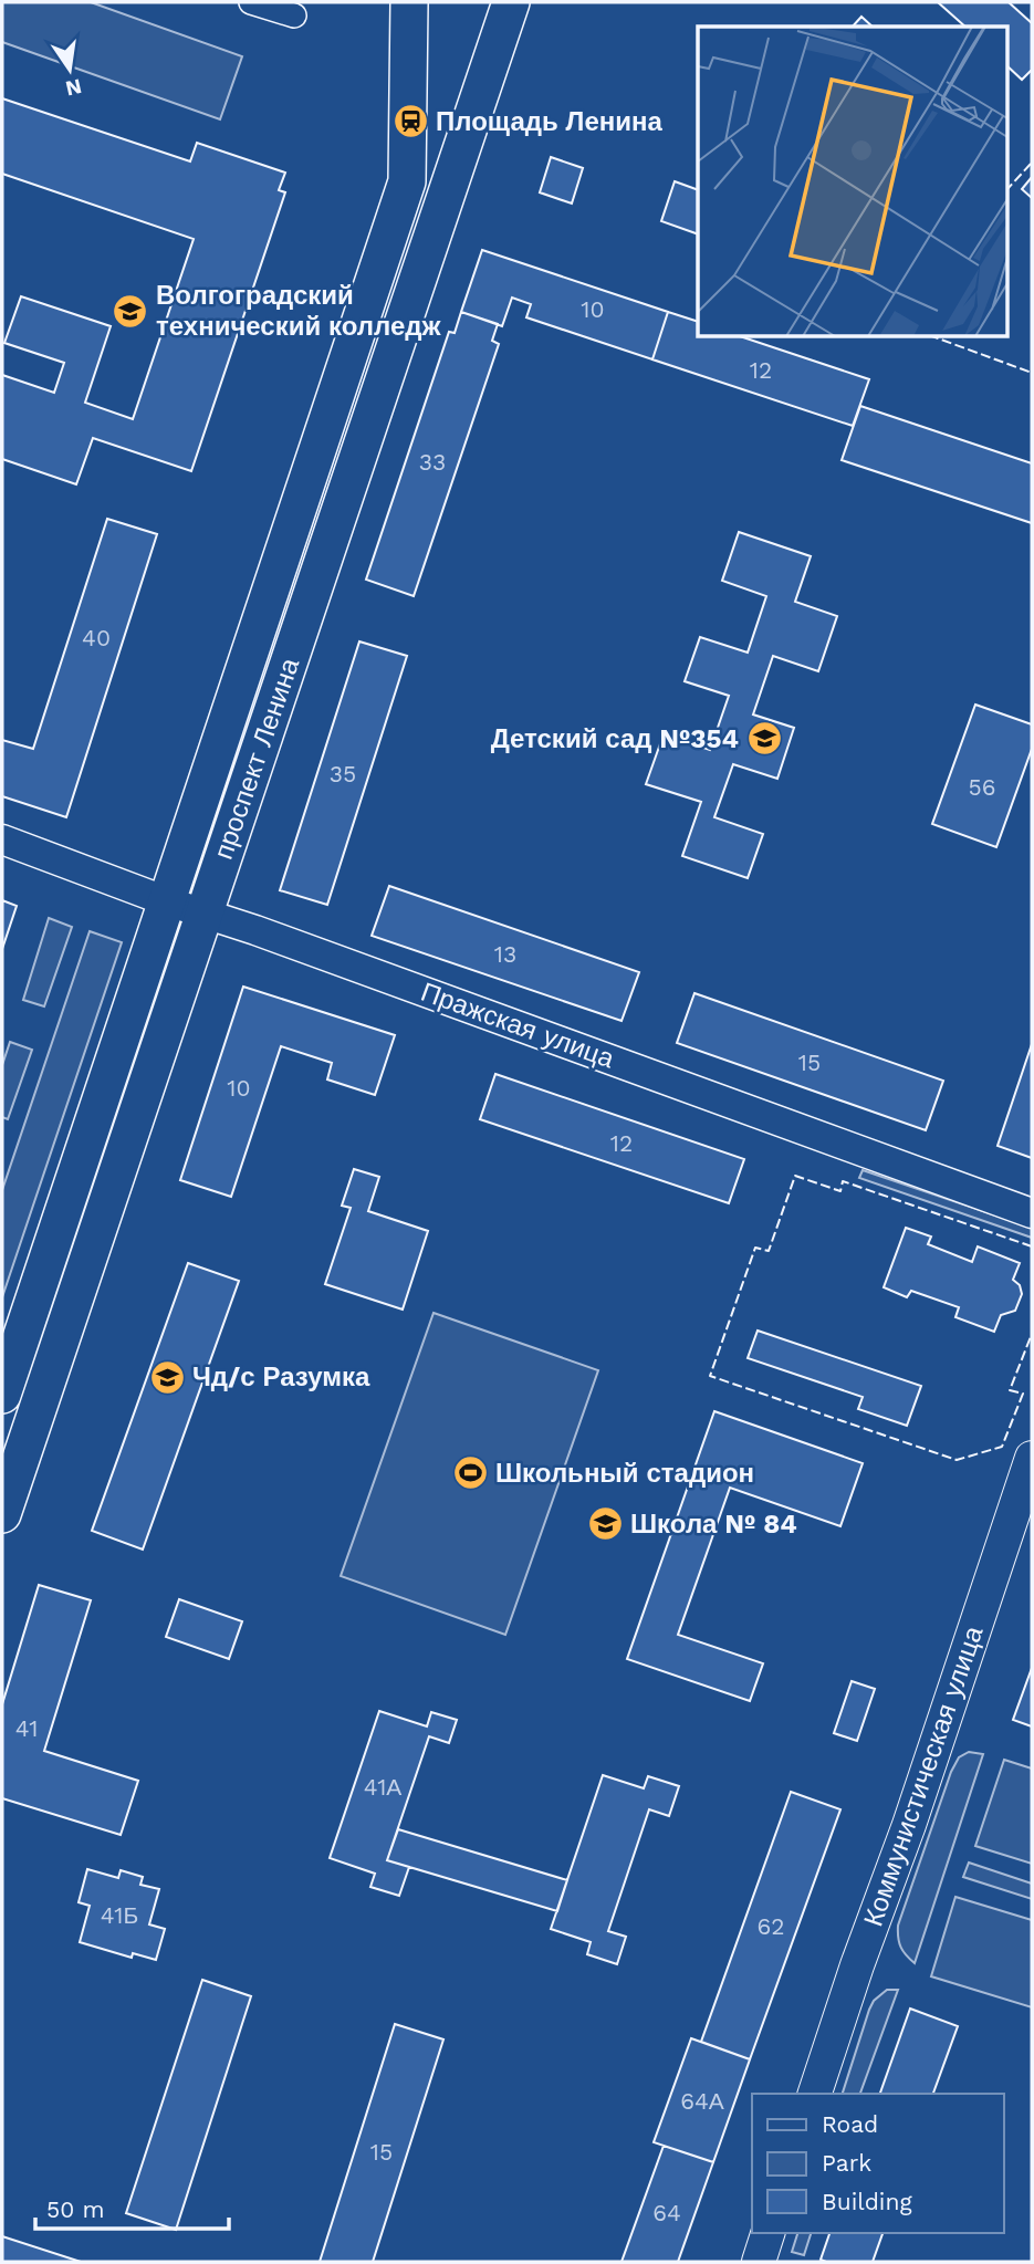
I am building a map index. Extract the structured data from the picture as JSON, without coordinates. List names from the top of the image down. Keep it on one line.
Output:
{"streets":{"main road":["проспект Ленина","Коммунистическая улица"],"street":["Пражская улица"]},"crossings":[["проспект Ленина","Пражская улица"]],"places":{"station":["Площадь Ленина"],"school or university":["Волгоградский технический колледж","Детский сад №354","Чд/с Разумка","Школа № 84"],"sports":["Школьный стадион"]},"house_numbers":["10","12","33","40","35","56","13","15","10","12","41","41А","41Б","62","64А","15","64"],"legend":["Road","Park","Building"],"scale_bar":"50 m","north":"bottom"}
